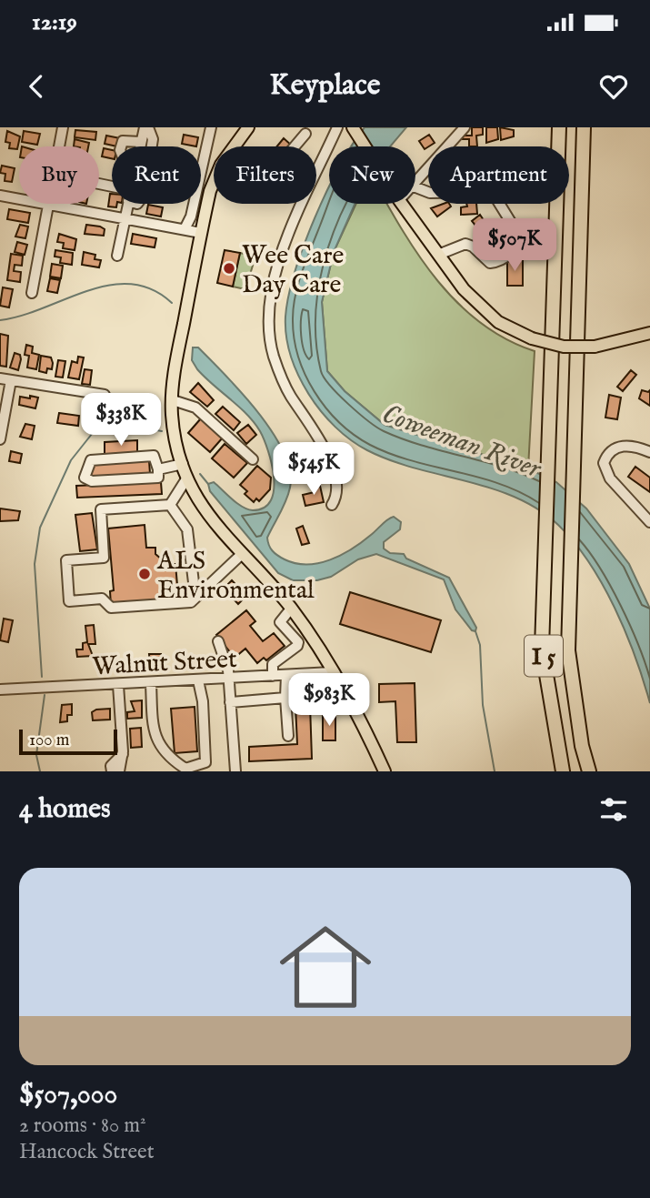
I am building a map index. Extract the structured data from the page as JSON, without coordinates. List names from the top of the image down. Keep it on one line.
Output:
{"streets":{"highway":["I 5"],"street":["Walnut Street"]},"water":["Coweeman River"],"places":["Wee Care Day Care","ALS Environmental"],"scale_bar":"100 m","page":{"status":"12:19","header":"Keyplace","chip":["Buy","Rent","Filters","New","Apartment"],"price":["$507K","$338K","$545K","$983K"],"scale":"100 m","heading":"4 homes","list":[{"name":"$507,000","note":"2 rooms · 80 m² · Hancock Street"}]}}
